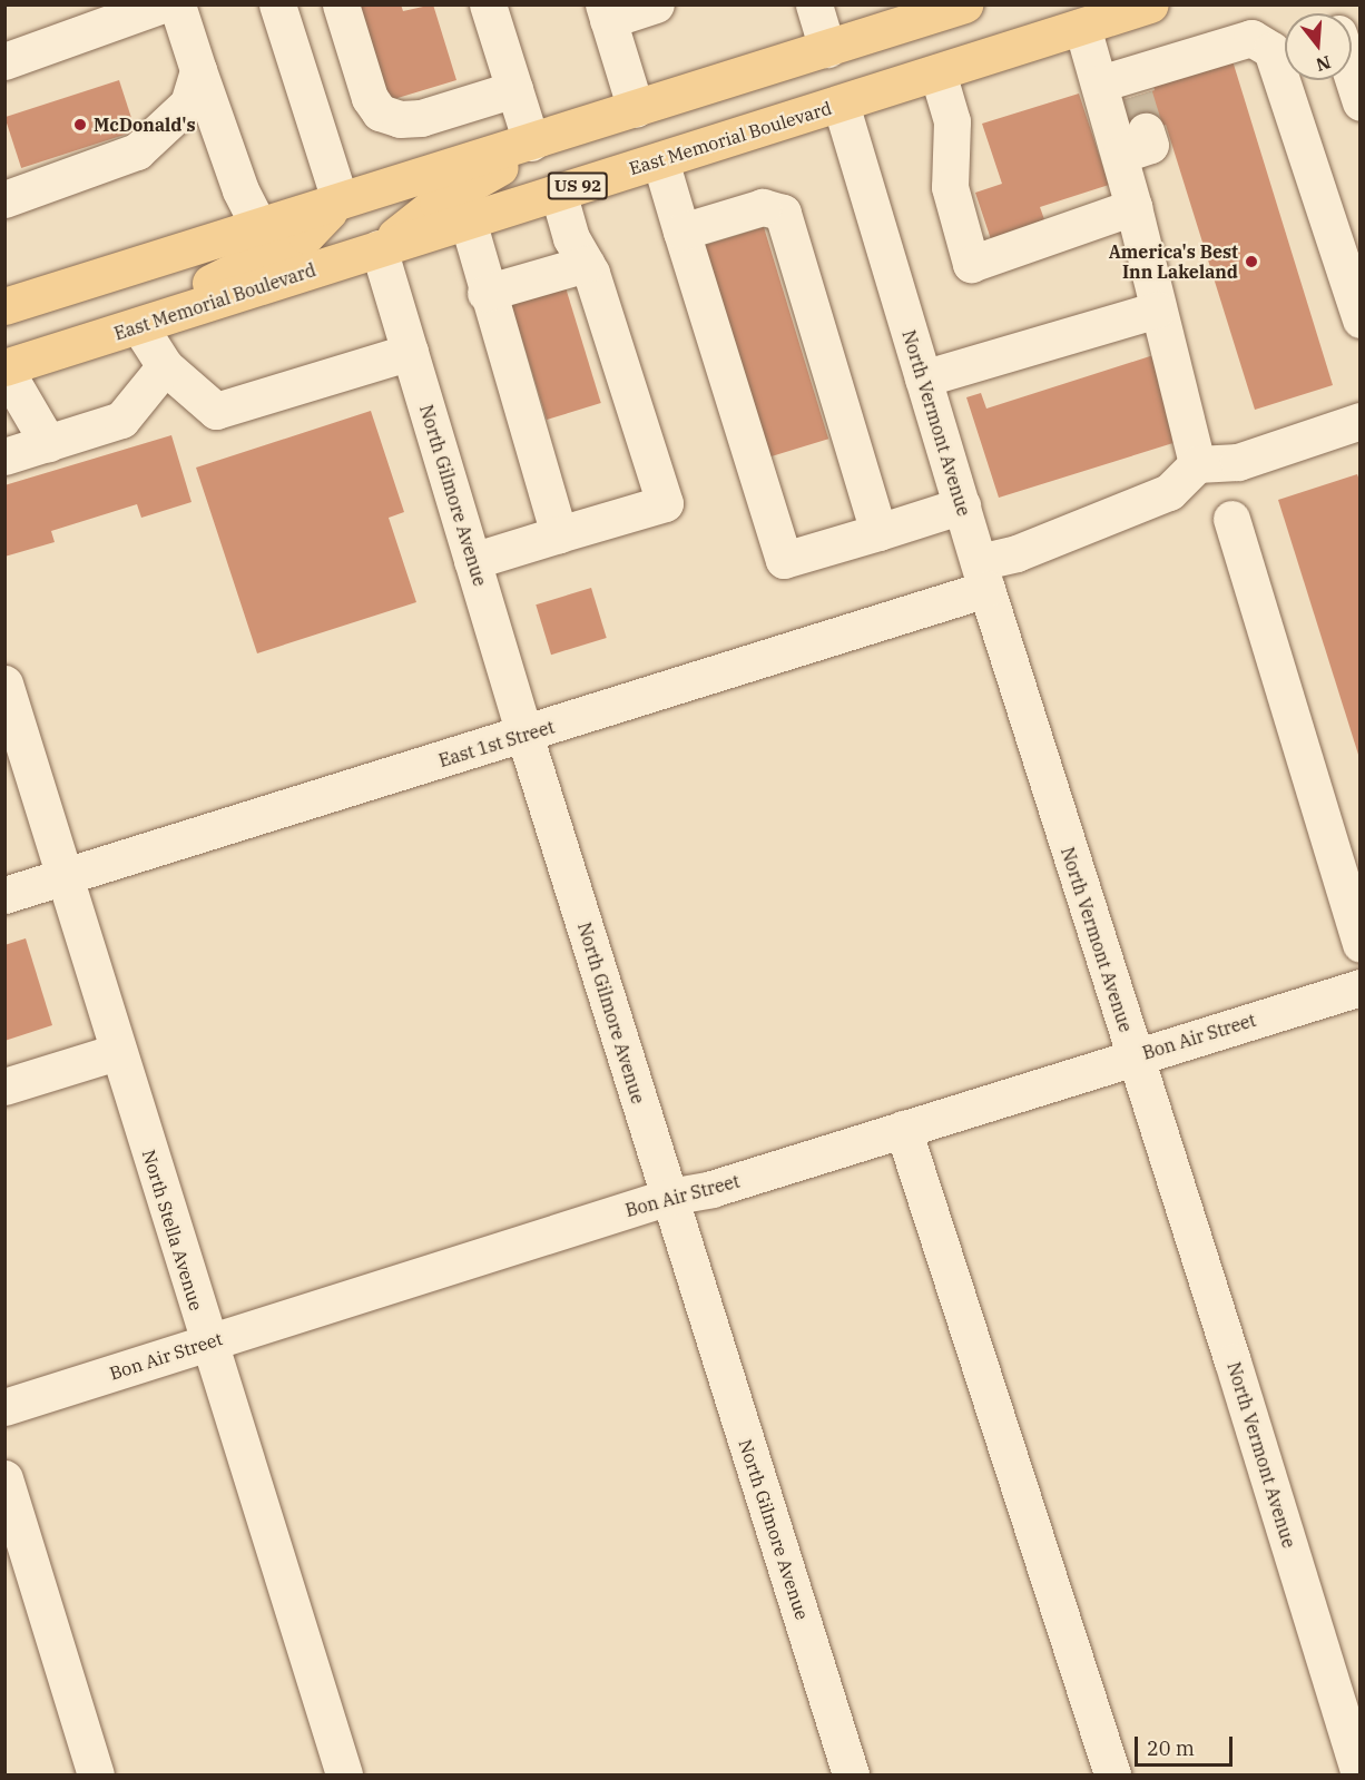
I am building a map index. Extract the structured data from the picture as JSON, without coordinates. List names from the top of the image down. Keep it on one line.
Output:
{"streets":{"main road":["East Memorial Boulevard","US 92"],"street":["North Vermont Avenue","North Gilmore Avenue","East 1st Street","Bon Air Street","North Stella Avenue"]},"crossings":[["East Memorial Boulevard","North Vermont Avenue"],["East Memorial Boulevard","North Gilmore Avenue"],["North Vermont Avenue","East 1st Street"],["North Vermont Avenue","Bon Air Street"],["North Gilmore Avenue","East 1st Street"],["North Gilmore Avenue","Bon Air Street"],["East 1st Street","North Stella Avenue"],["Bon Air Street","North Stella Avenue"]],"places":["McDonald's","America's Best Inn Lakeland"],"scale_bar":"20 m","north":"bottom"}
